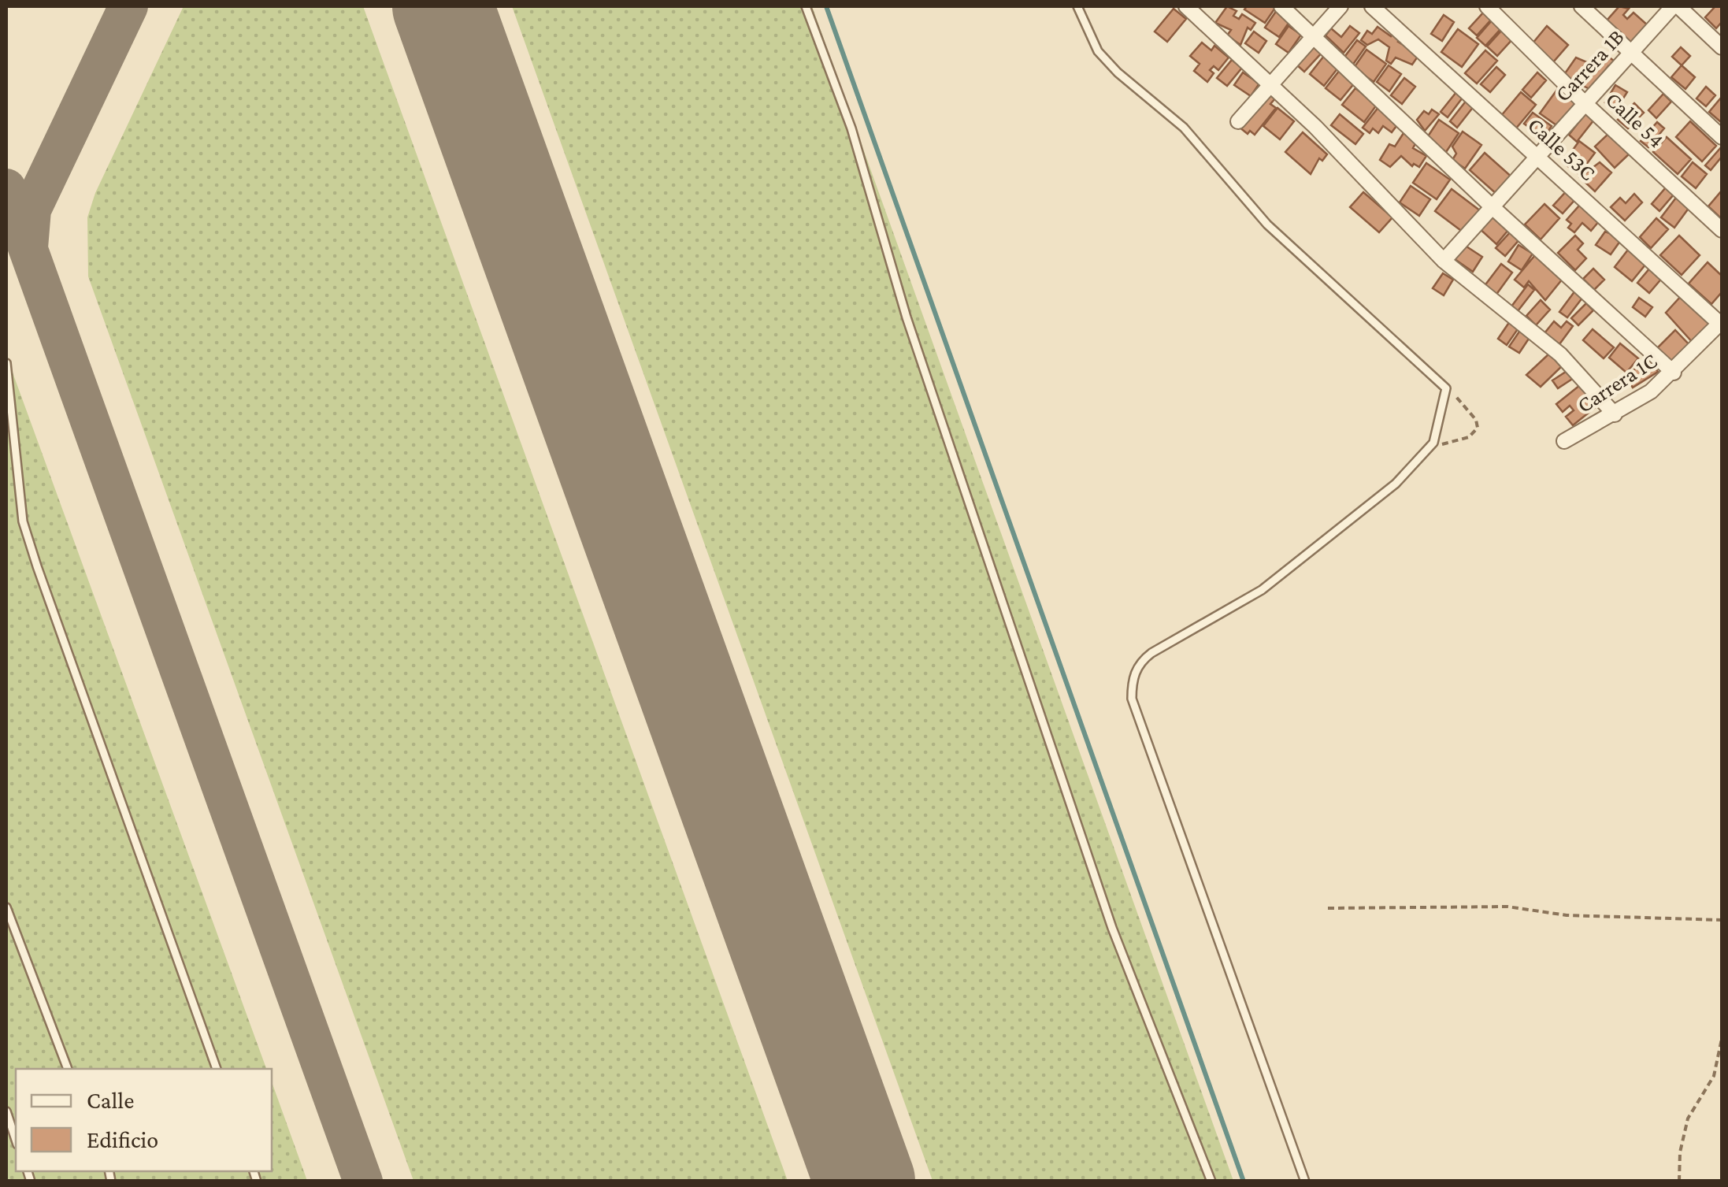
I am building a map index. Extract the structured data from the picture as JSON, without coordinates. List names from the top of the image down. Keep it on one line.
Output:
{"streets":{"street":["Carrera 1B","Calle 54","Calle 53C","Carrera 1C"]},"crossings":[["Carrera 1B","Calle 54"],["Carrera 1B","Calle 53C"],["Calle 53C","Carrera 1C"]],"legend":["Calle","Edificio"]}
